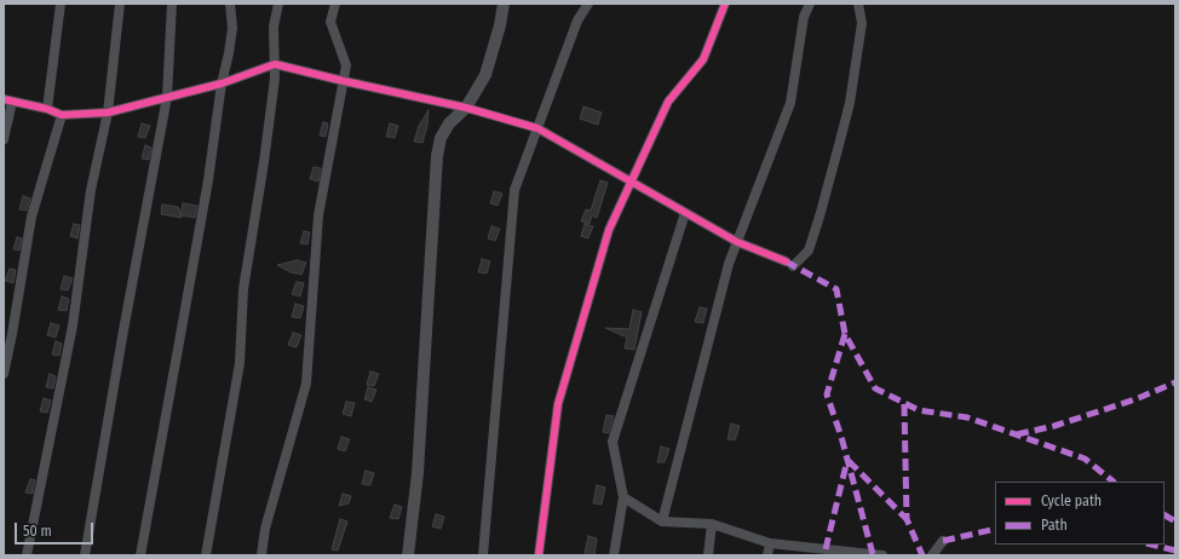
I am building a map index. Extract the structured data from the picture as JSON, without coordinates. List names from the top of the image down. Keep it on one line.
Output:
{"legend":["Cycle path","Path"],"scale_bar":"50 m"}
